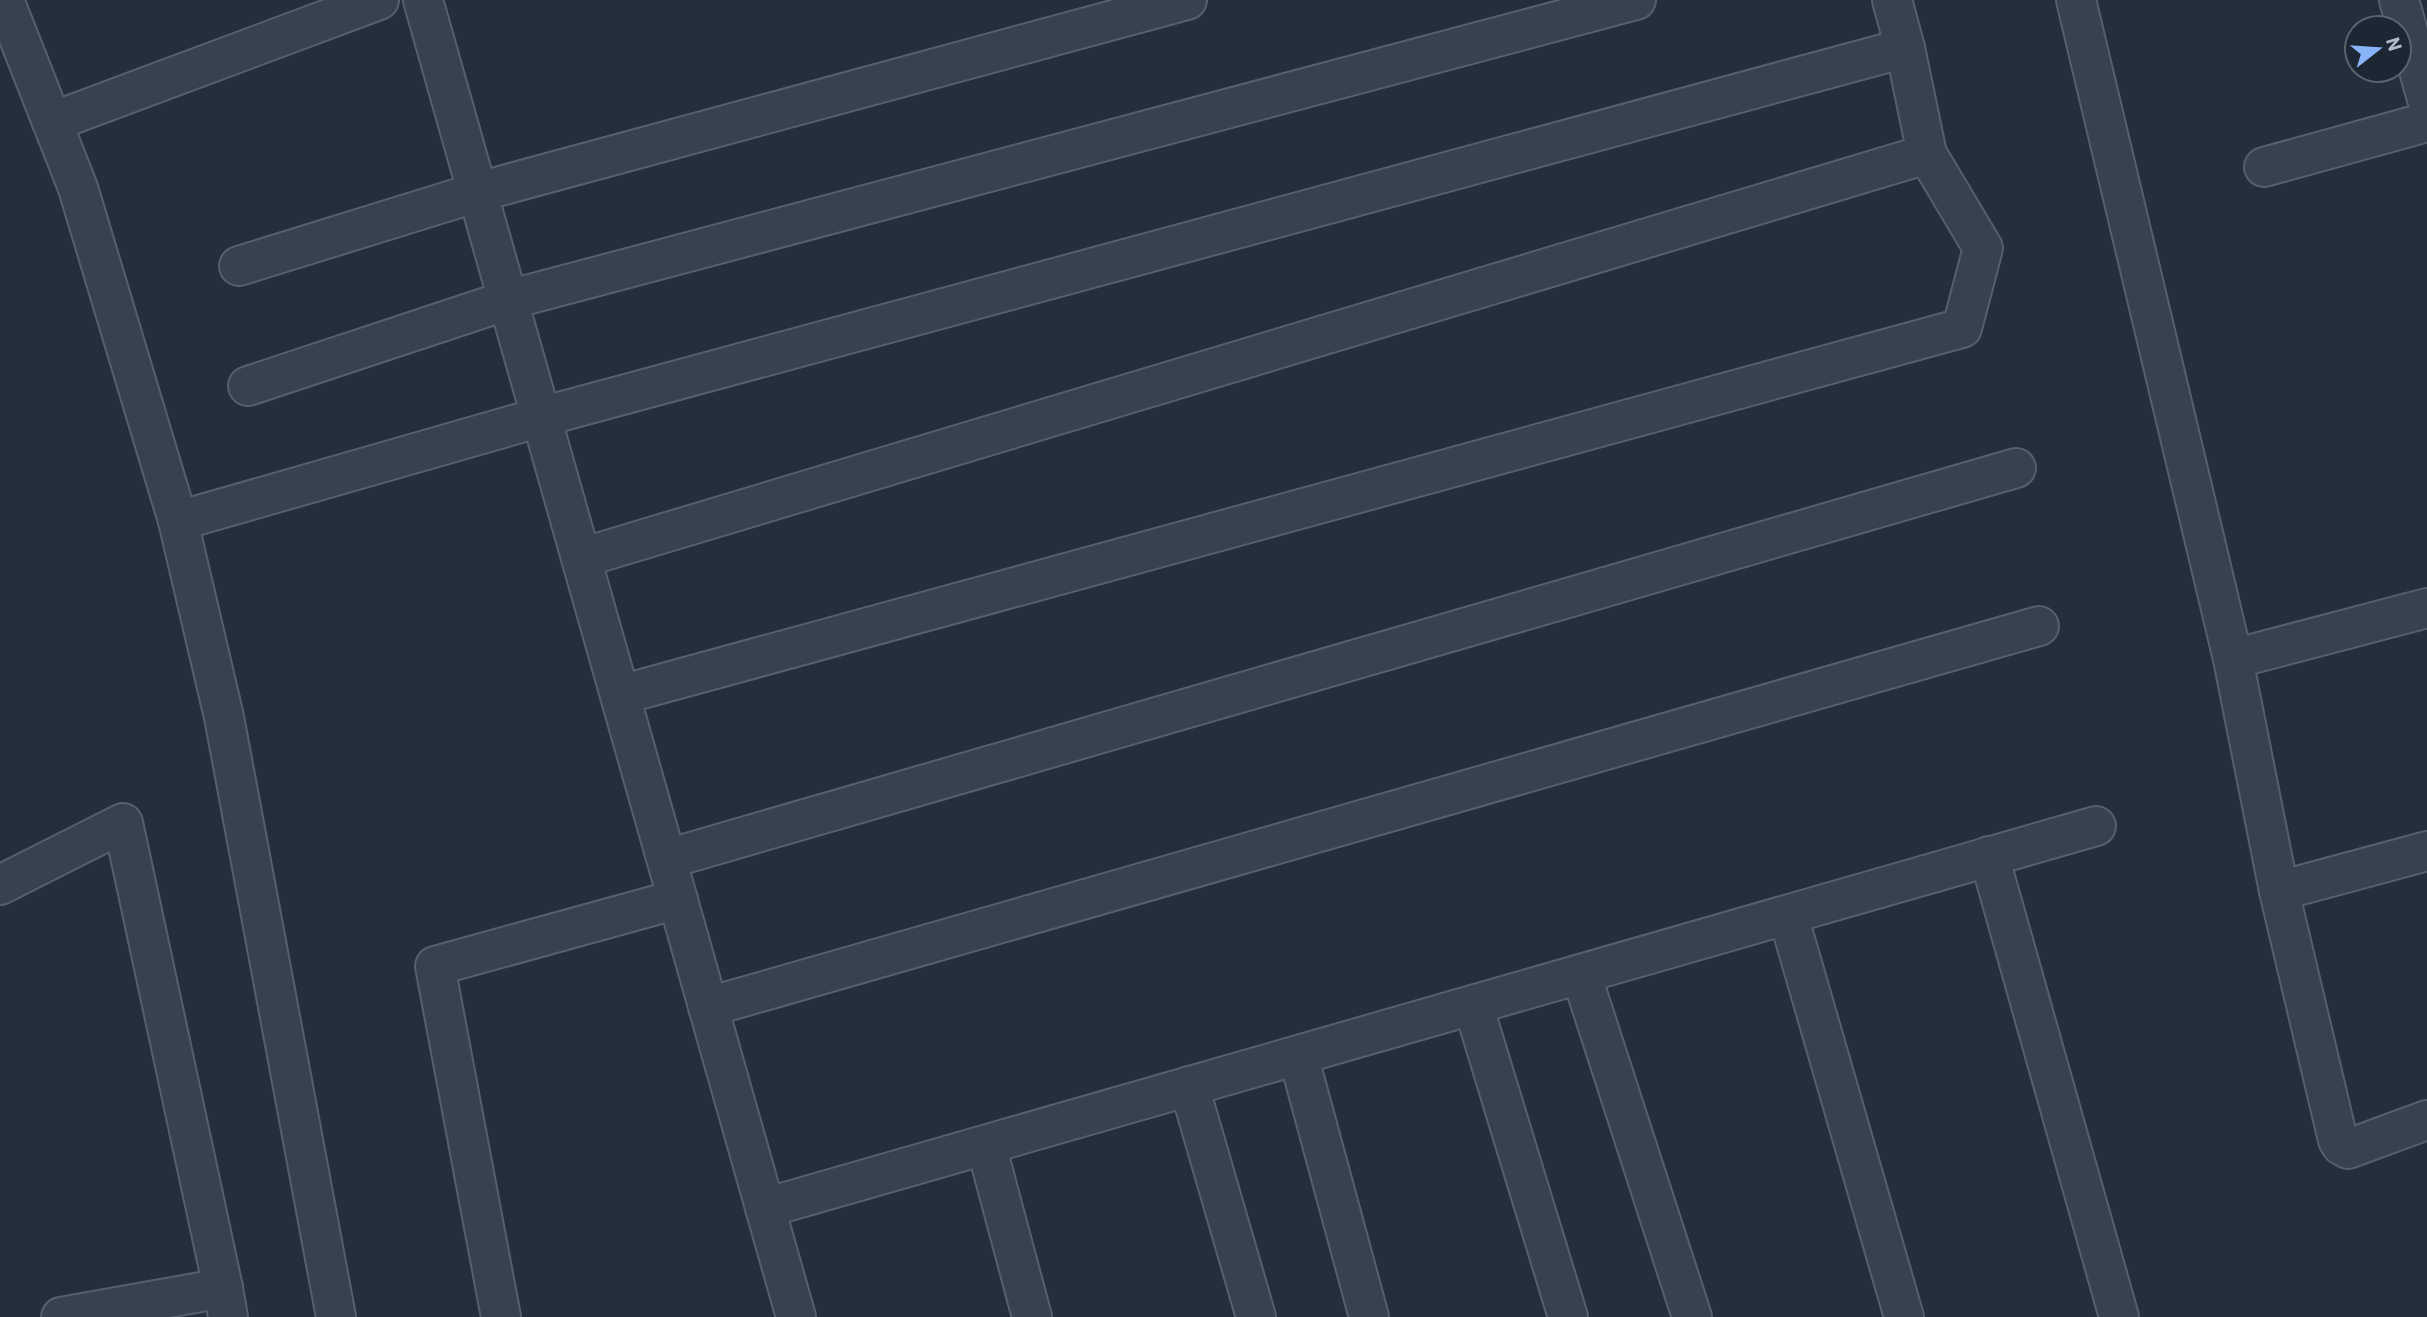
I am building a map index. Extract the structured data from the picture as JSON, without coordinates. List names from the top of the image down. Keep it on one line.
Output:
{"north":"right"}
